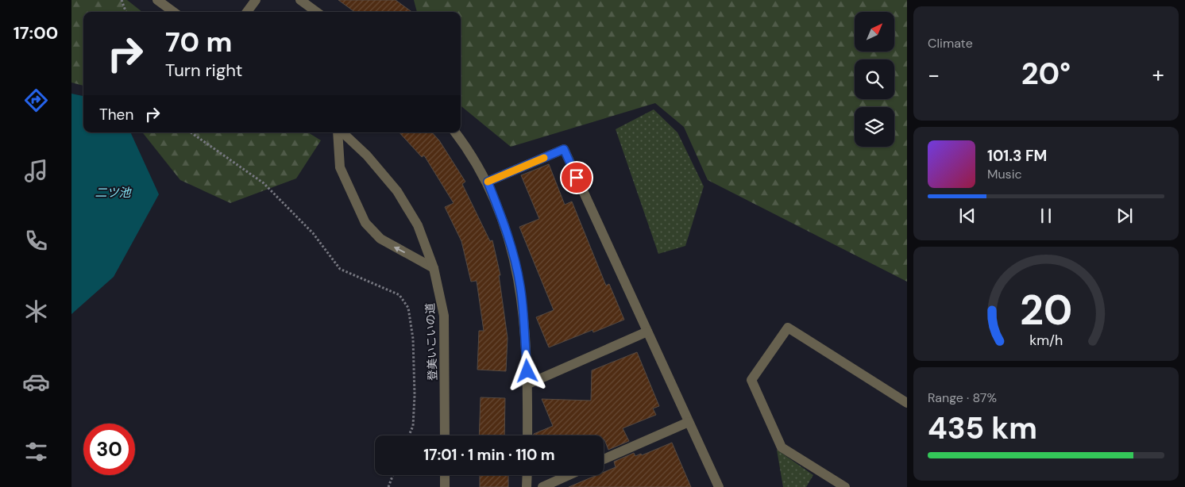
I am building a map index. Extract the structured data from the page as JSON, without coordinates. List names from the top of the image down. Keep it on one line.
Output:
{"streets":{"street":["登美いこいの道"]},"water":["二ツ池"],"north":"top right","page":{"tabs":"17:00","tile":["Climate",["Range · 87%","435 km"]],"turn":["70 m","Turn right"],"heat":["−","20°","+"],"then":"Then","song":["101.3 FM","Music"],"limit":"30","trip":"17:01 · 1 min · 110 m","gauge":["20","km/h"]}}
